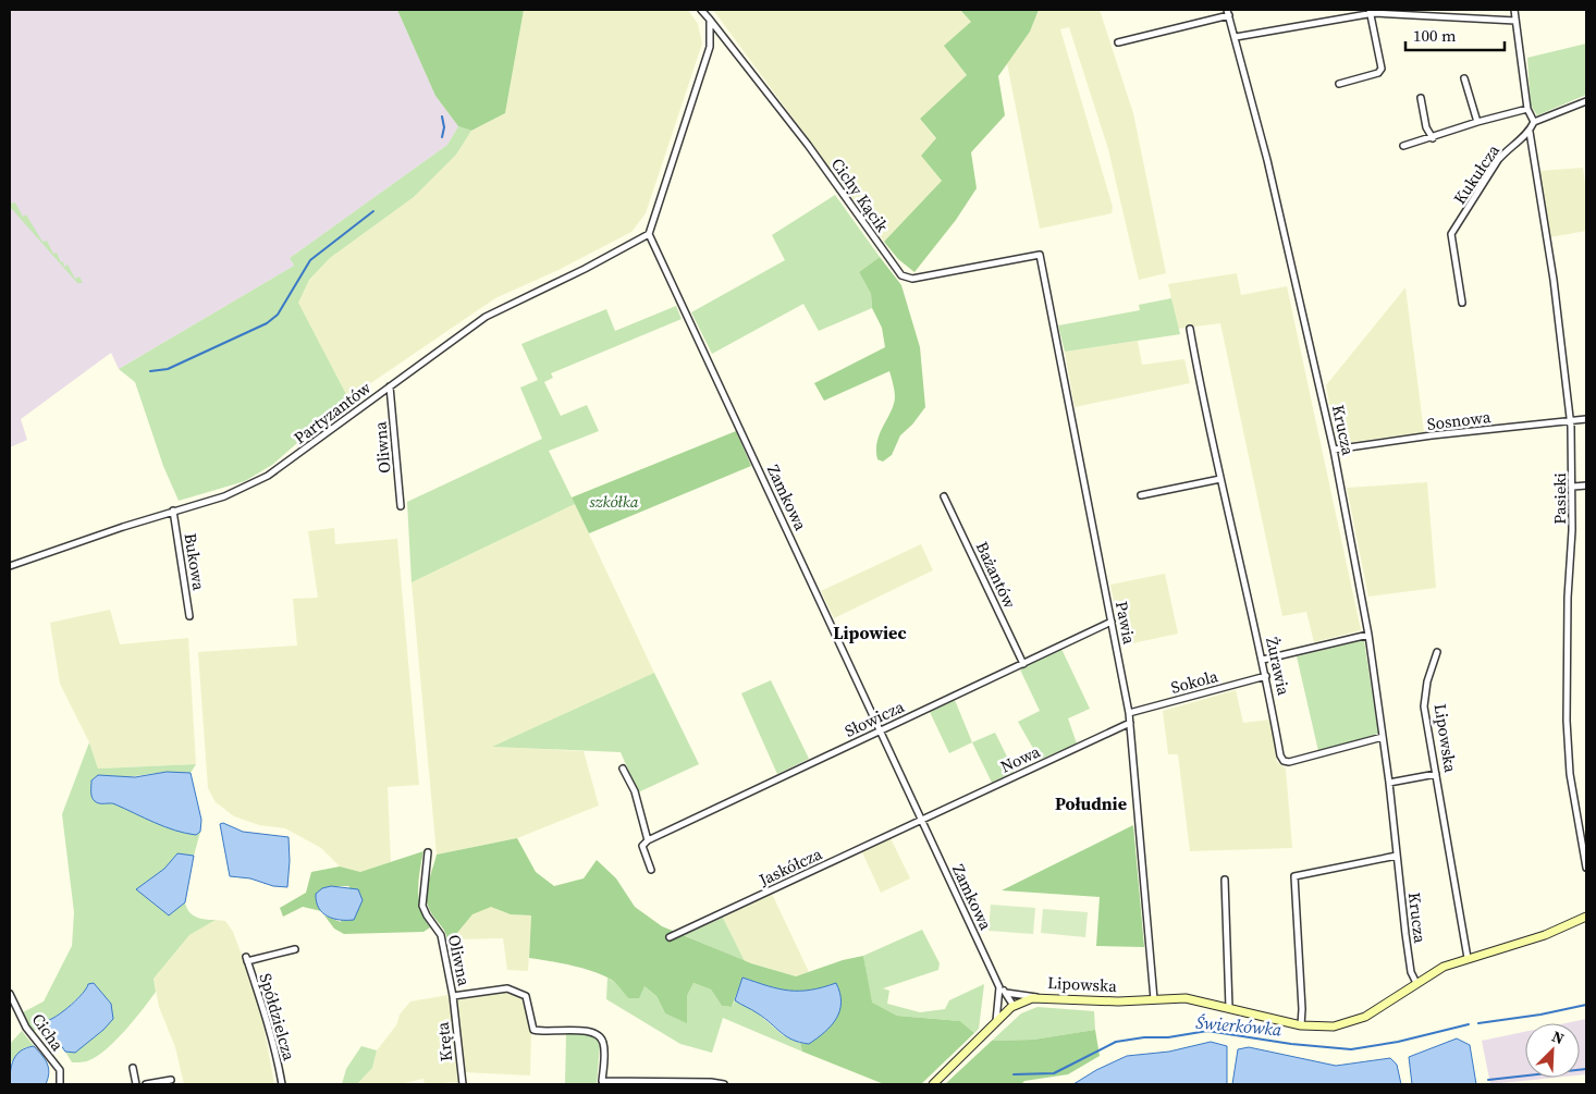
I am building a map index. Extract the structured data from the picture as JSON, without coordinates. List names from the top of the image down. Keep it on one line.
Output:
{"streets":{"street":["Kukułcza","Cichy Kącik","Partyzantów","Sosnowa","Krucza","Oliwna","Zamkowa","Pasieki","Bukowa","Bażantów","Pawia","Żurawia","Sokola","Słowicza","Lipowska","Nowa","Jaskółcza","Spółdzielcza","Cicha","Kręta"]},"crossings":[["Kukułcza","Pasieki"],["Cichy Kącik","Pawia"],["Partyzantów","Oliwna"],["Partyzantów","Zamkowa"],["Partyzantów","Bukowa"],["Sosnowa","Krucza"],["Sosnowa","Pasieki"],["Krucza","Żurawia"],["Krucza","Lipowska"],["Oliwna","Kręta"],["Zamkowa","Słowicza"],["Zamkowa","Lipowska"],["Zamkowa","Nowa"],["Zamkowa","Jaskółcza"],["Bażantów","Słowicza"],["Pawia","Sokola"],["Pawia","Słowicza"],["Pawia","Lipowska"],["Pawia","Nowa"],["Żurawia","Sokola"],["Nowa","Jaskółcza"]],"districts":["Lipowiec","Południe"],"water":["Świerkówka"],"parks":["szkółka"],"scale_bar":"100 m","north":"top right"}
